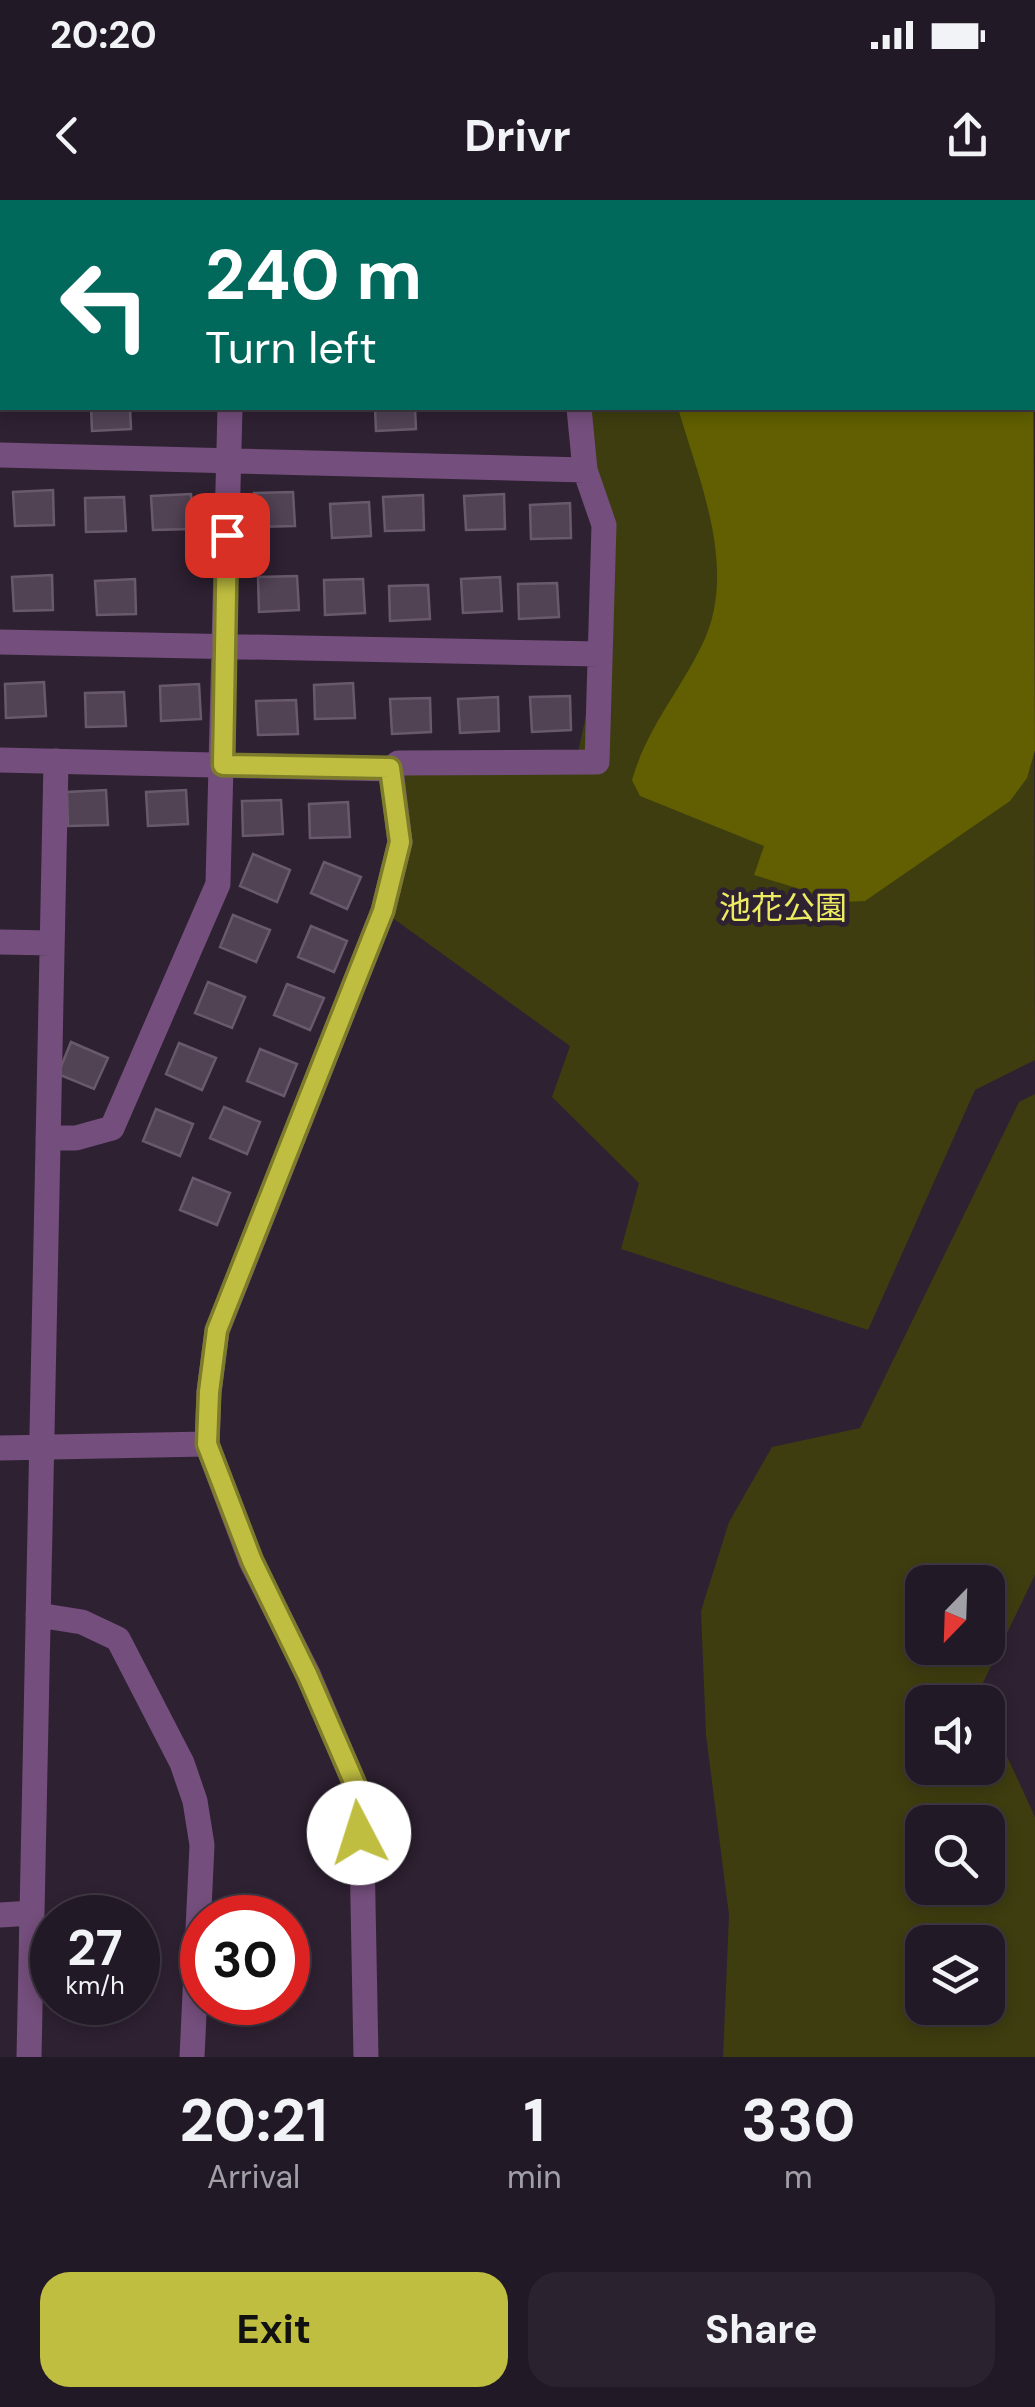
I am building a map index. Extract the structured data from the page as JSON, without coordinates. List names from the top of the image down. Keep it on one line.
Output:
{"parks":["池花公園"],"north":"bottom left","page":{"status":"20:20","header":"Drivr","turn":["240 m","Turn left"],"speed":"27 km/h","limit":"30","eta":["20:21","Arrival","1","min","330","m"],"buttons":["Exit","Share"]}}
